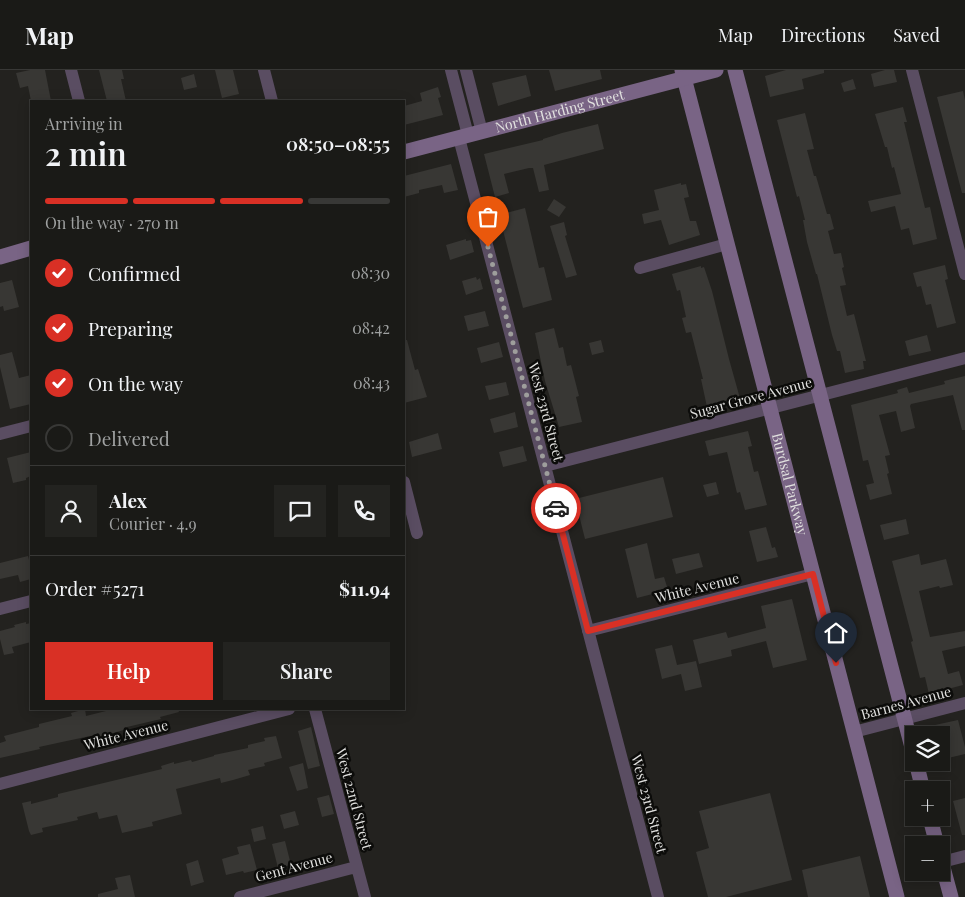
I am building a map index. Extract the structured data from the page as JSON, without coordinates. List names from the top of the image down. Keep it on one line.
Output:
{"streets":{"street":["North Harding Street","Sugar Grove Avenue","West 23rd Street","Burdsal Parkway","White Avenue","Barnes Avenue","West 22nd Street","Gent Avenue"]},"crossings":[["North Harding Street","West 23rd Street"],["North Harding Street","Burdsal Parkway"],["Sugar Grove Avenue","West 23rd Street"],["Sugar Grove Avenue","Burdsal Parkway"],["West 23rd Street","White Avenue"],["Burdsal Parkway","White Avenue"],["Burdsal Parkway","Barnes Avenue"],["West 22nd Street","Gent Avenue"]],"page":{"header":"Map","nav":["Map","Directions","Saved"],"heading":["2 min","Arriving in","08:50–08:55"],"panel":["Alex","Courier · 4.9","Order #5271","$11.94"],"bar":"On the way · 270 m","list":[["Confirmed","08:30"],["Preparing","08:42"],["On the way","08:43"],"Delivered"],"buttons":["Help","Share"],"map_buttons":["+","−"]}}
